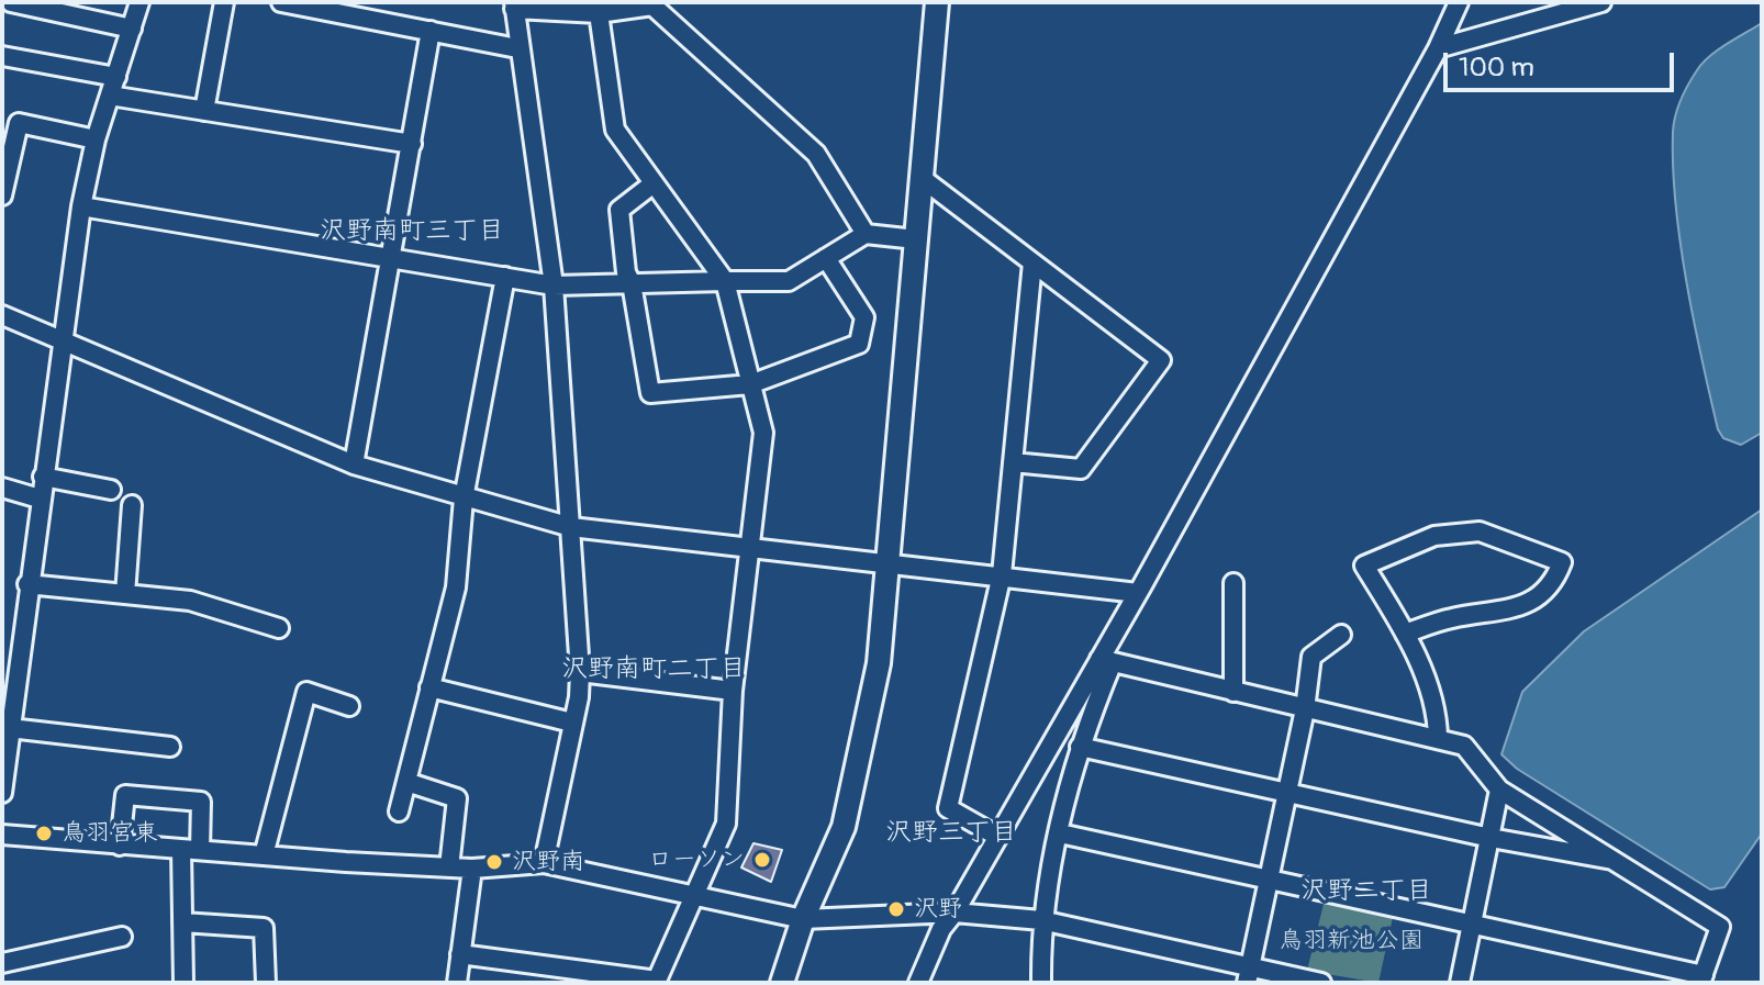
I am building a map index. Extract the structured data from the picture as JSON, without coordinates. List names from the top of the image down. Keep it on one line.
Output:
{"districts":["沢野南町三丁目","沢野南町二丁目","沢野三丁目","沢野二丁目"],"parks":["鳥羽新池公園"],"places":["鳥羽宮東","ローソン","沢野南","沢野"],"scale_bar":"100 m"}
